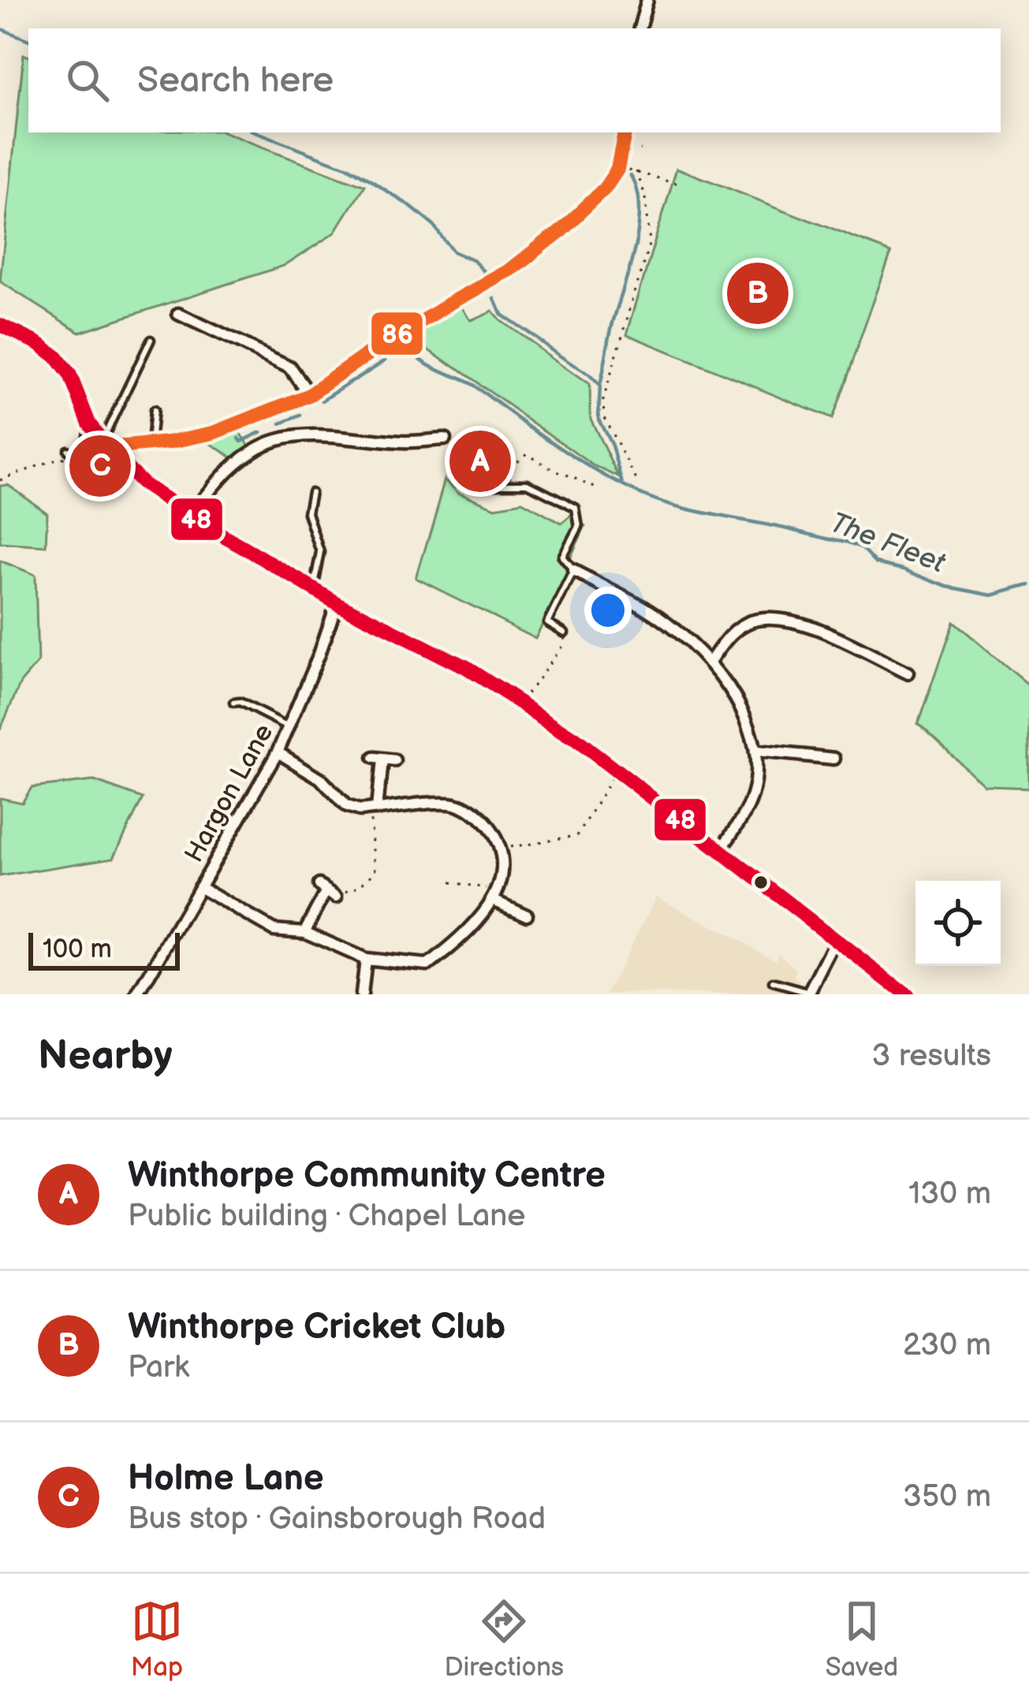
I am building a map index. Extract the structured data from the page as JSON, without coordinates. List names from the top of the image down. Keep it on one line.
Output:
{"streets":{"street":["Hargon Lane"]},"water":["The Fleet"],"lines":["transit line 86","transit line 48"],"scale_bar":"100 m","page":{"search":"Search here","pins":["B","A","C"],"scale":"100 m","heading":["Nearby","3 results"],"list":[{"mark":"A","name":"Winthorpe Community Centre","note":"Public building · Chapel Lane","value":"130 m"},{"mark":"B","name":"Winthorpe Cricket Club","note":"Park","value":"230 m"},{"mark":"C","name":"Holme Lane","note":"Bus stop · Gainsborough Road","value":"350 m"}],"nav":["Map","Directions","Saved"]}}
